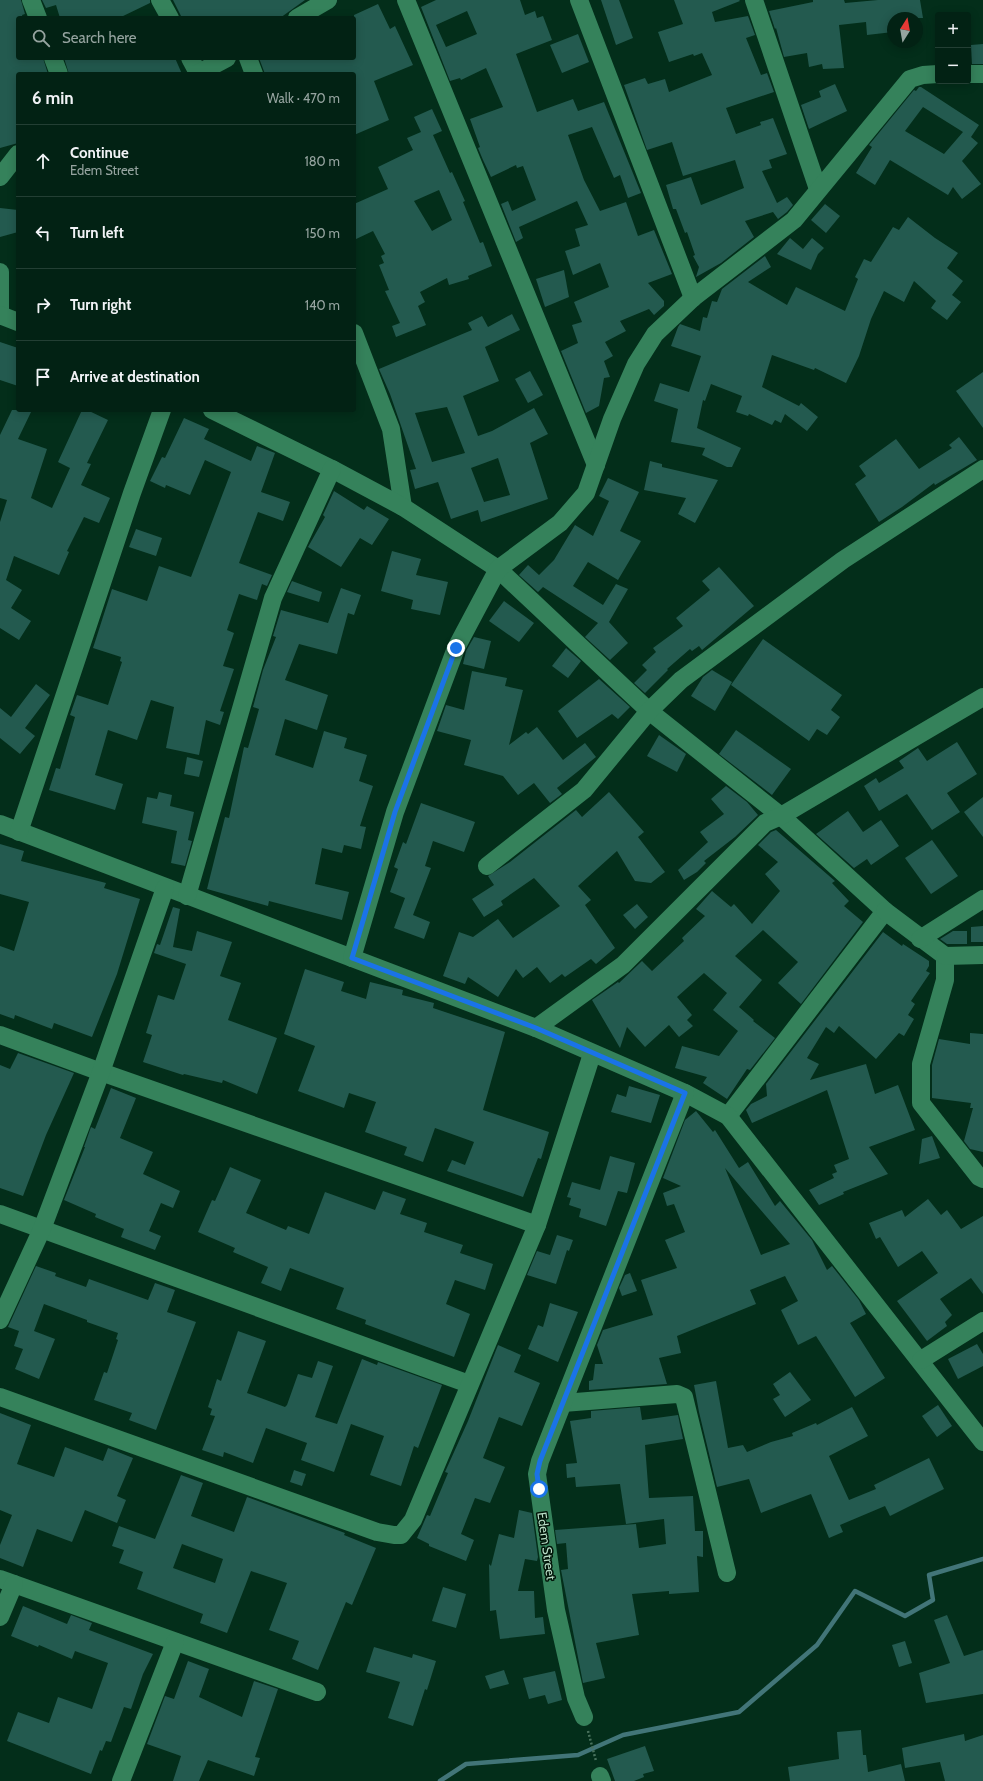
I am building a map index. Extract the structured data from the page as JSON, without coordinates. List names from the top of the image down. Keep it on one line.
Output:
{"streets":{"street":["Edem Street"]},"north":"top","page":{"map_buttons":["+","−"],"search":"Search here","heading":["6 min","Walk · 470 m"],"list":[["Continue","Edem Street","180 m"],["Turn left","150 m"],["Turn right","140 m"],"Arrive at destination"]}}
